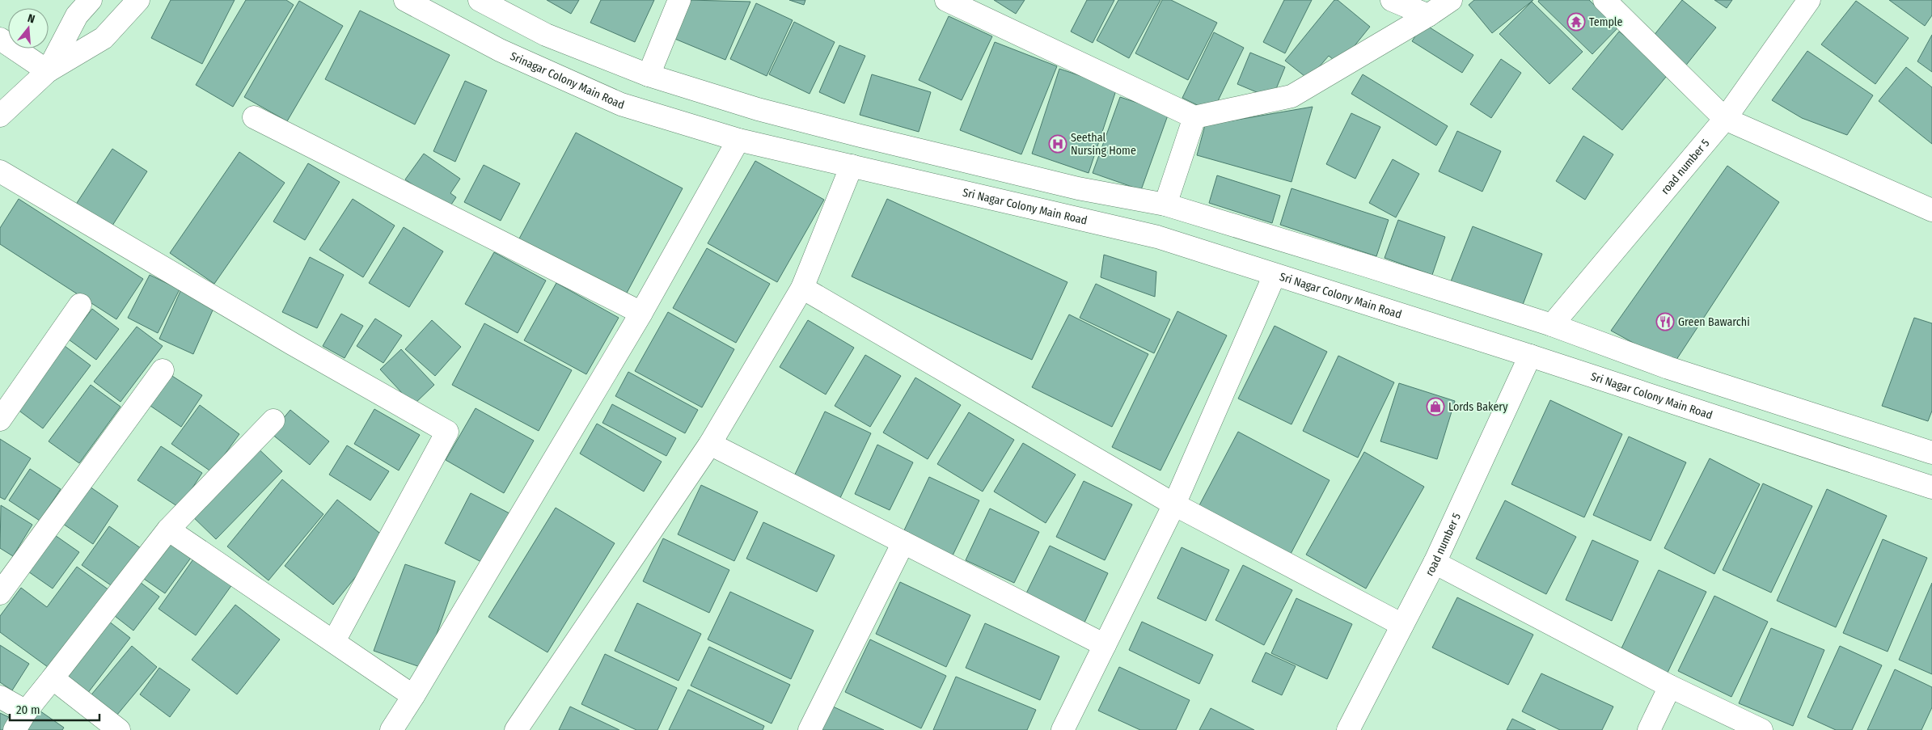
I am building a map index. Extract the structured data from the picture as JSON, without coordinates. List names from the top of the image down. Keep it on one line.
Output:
{"streets":{"street":["Srinagar Colony Main Road","road number 5","Sri Nagar Colony Main Road"]},"crossings":[["Srinagar Colony Main Road","Sri Nagar Colony Main Road"],["road number 5","Sri Nagar Colony Main Road"]],"places":{"temple":["Temple"],"hospital":["Seethal Nursing Home"],"restaurant":["Green Bawarchi"],"shop":["Lords Bakery"]},"scale_bar":"20 m","north":"top"}
